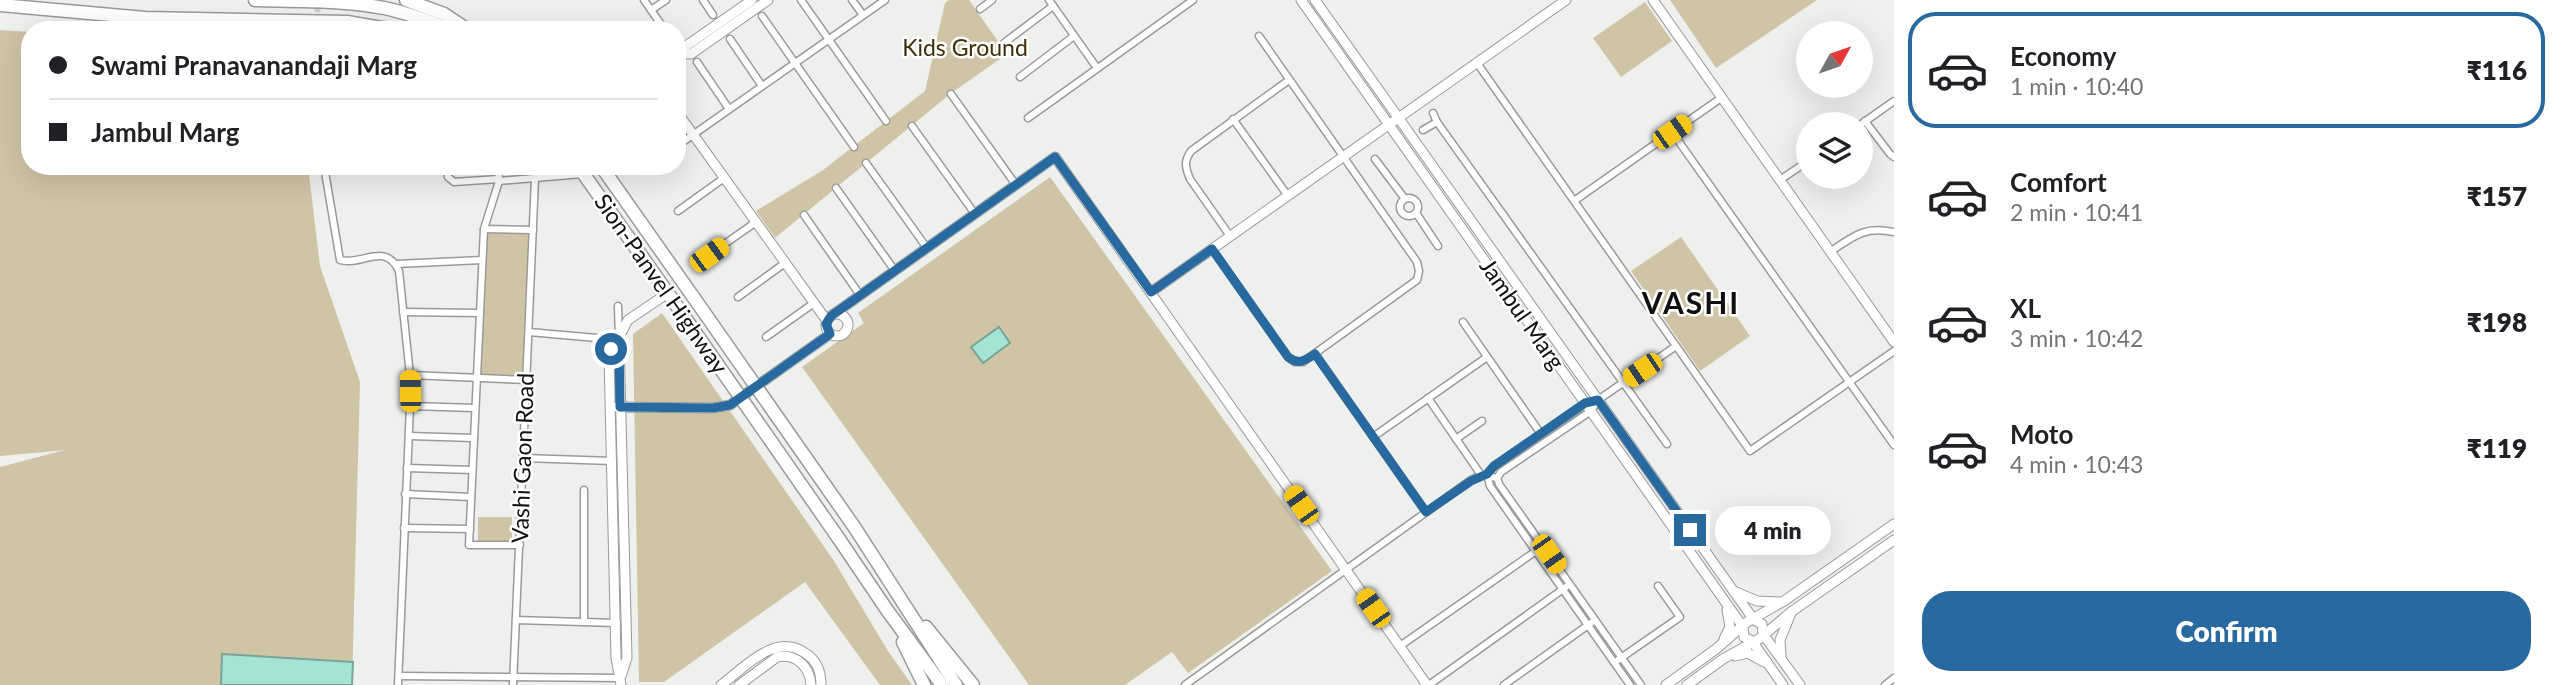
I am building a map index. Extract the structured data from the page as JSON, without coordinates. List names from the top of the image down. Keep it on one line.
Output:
{"streets":{"highway":["Sion-Panvel Highway"],"street":["Jambul Marg","Vashi Gaon Road"]},"districts":["VASHI"],"parks":["Kids Ground"],"north":"top right","page":{"list":[{"name":"Economy","note":"1 min · 10:40","value":"₹116"},{"name":"Comfort","note":"2 min · 10:41","value":"₹157"},{"name":"XL","note":"3 min · 10:42","value":"₹198"},{"name":"Moto","note":"4 min · 10:43","value":"₹119"}],"banner":["Swami Pranavanandaji Marg","Jambul Marg"],"bubble":"4 min","buttons":"Confirm"}}
